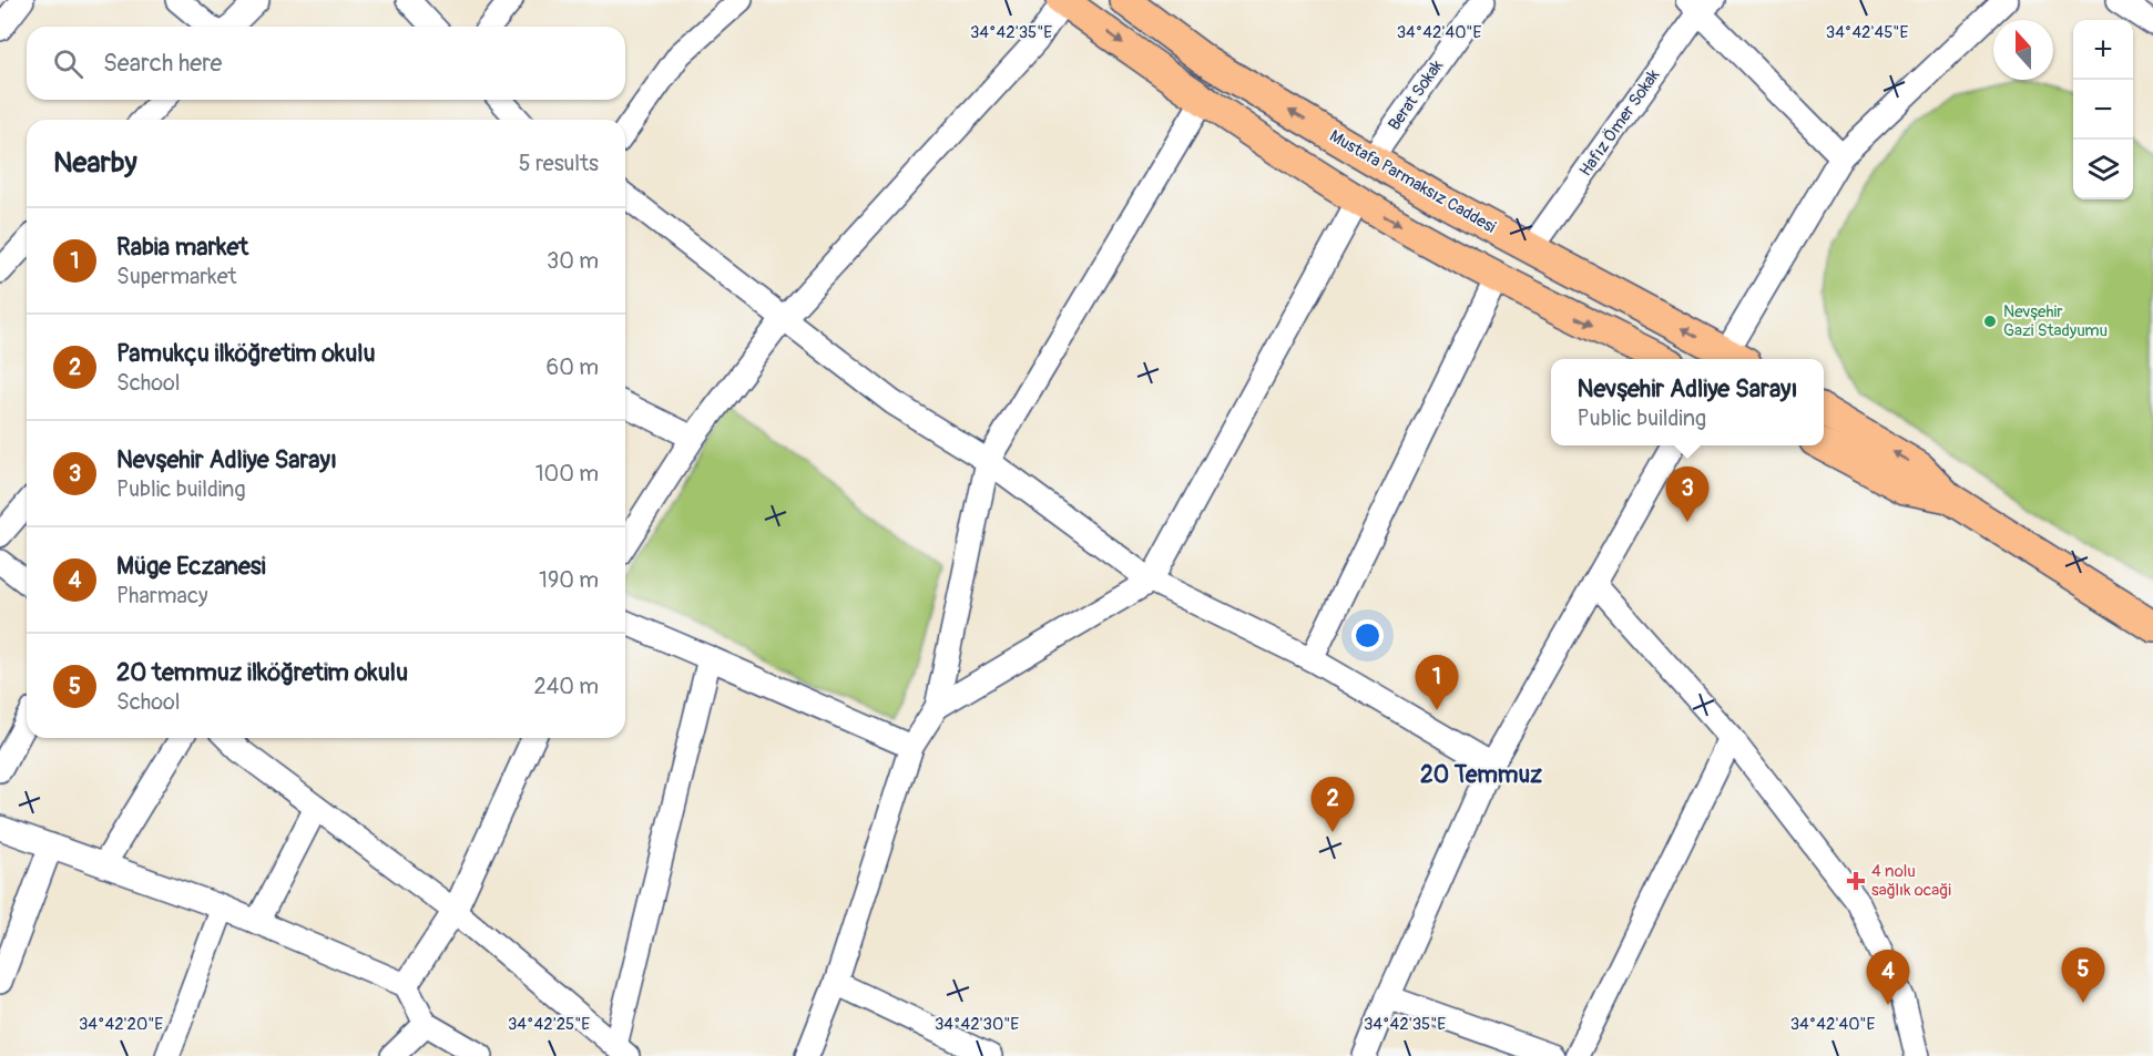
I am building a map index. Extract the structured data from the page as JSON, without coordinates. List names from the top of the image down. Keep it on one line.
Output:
{"streets":{"main road":["Mustafa Parmaksız Caddesi"],"street":["Berat Sokak","Hafız Ömer Sokak"]},"crossings":[["Berat Sokak","Mustafa Parmaksız Caddesi"],["Hafız Ömer Sokak","Mustafa Parmaksız Caddesi"]],"districts":["20 Temmuz"],"places":{"other":["Nevşehir Gazi Stadyumu"],"health":["4 nolu sağlık ocaği"]},"north":"top","page":{"map_buttons":["+","−"],"search":"Search here","heading":["Nearby","5 results"],"list":[{"mark":"1","name":"Rabia market","note":"Supermarket","value":"30 m"},{"mark":"2","name":"Pamukçu ilköğretim okulu","note":"School","value":"60 m"},{"mark":"3","name":"Nevşehir Adliye Sarayı","note":"Public building","value":"100 m"},{"mark":"4","name":"Müge Eczanesi","note":"Pharmacy","value":"190 m"},{"mark":"5","name":"20 temmuz ilköğretim okulu","note":"School","value":"240 m"}],"popup":["Nevşehir Adliye Sarayı","Public building"],"pins":["3","1","2","5","4"]},"coordinates":["34°42'35\"E","34°42'40\"E","34°42'45\"E","34°42'20\"E","34°42'25\"E","34°42'30\"E"]}
